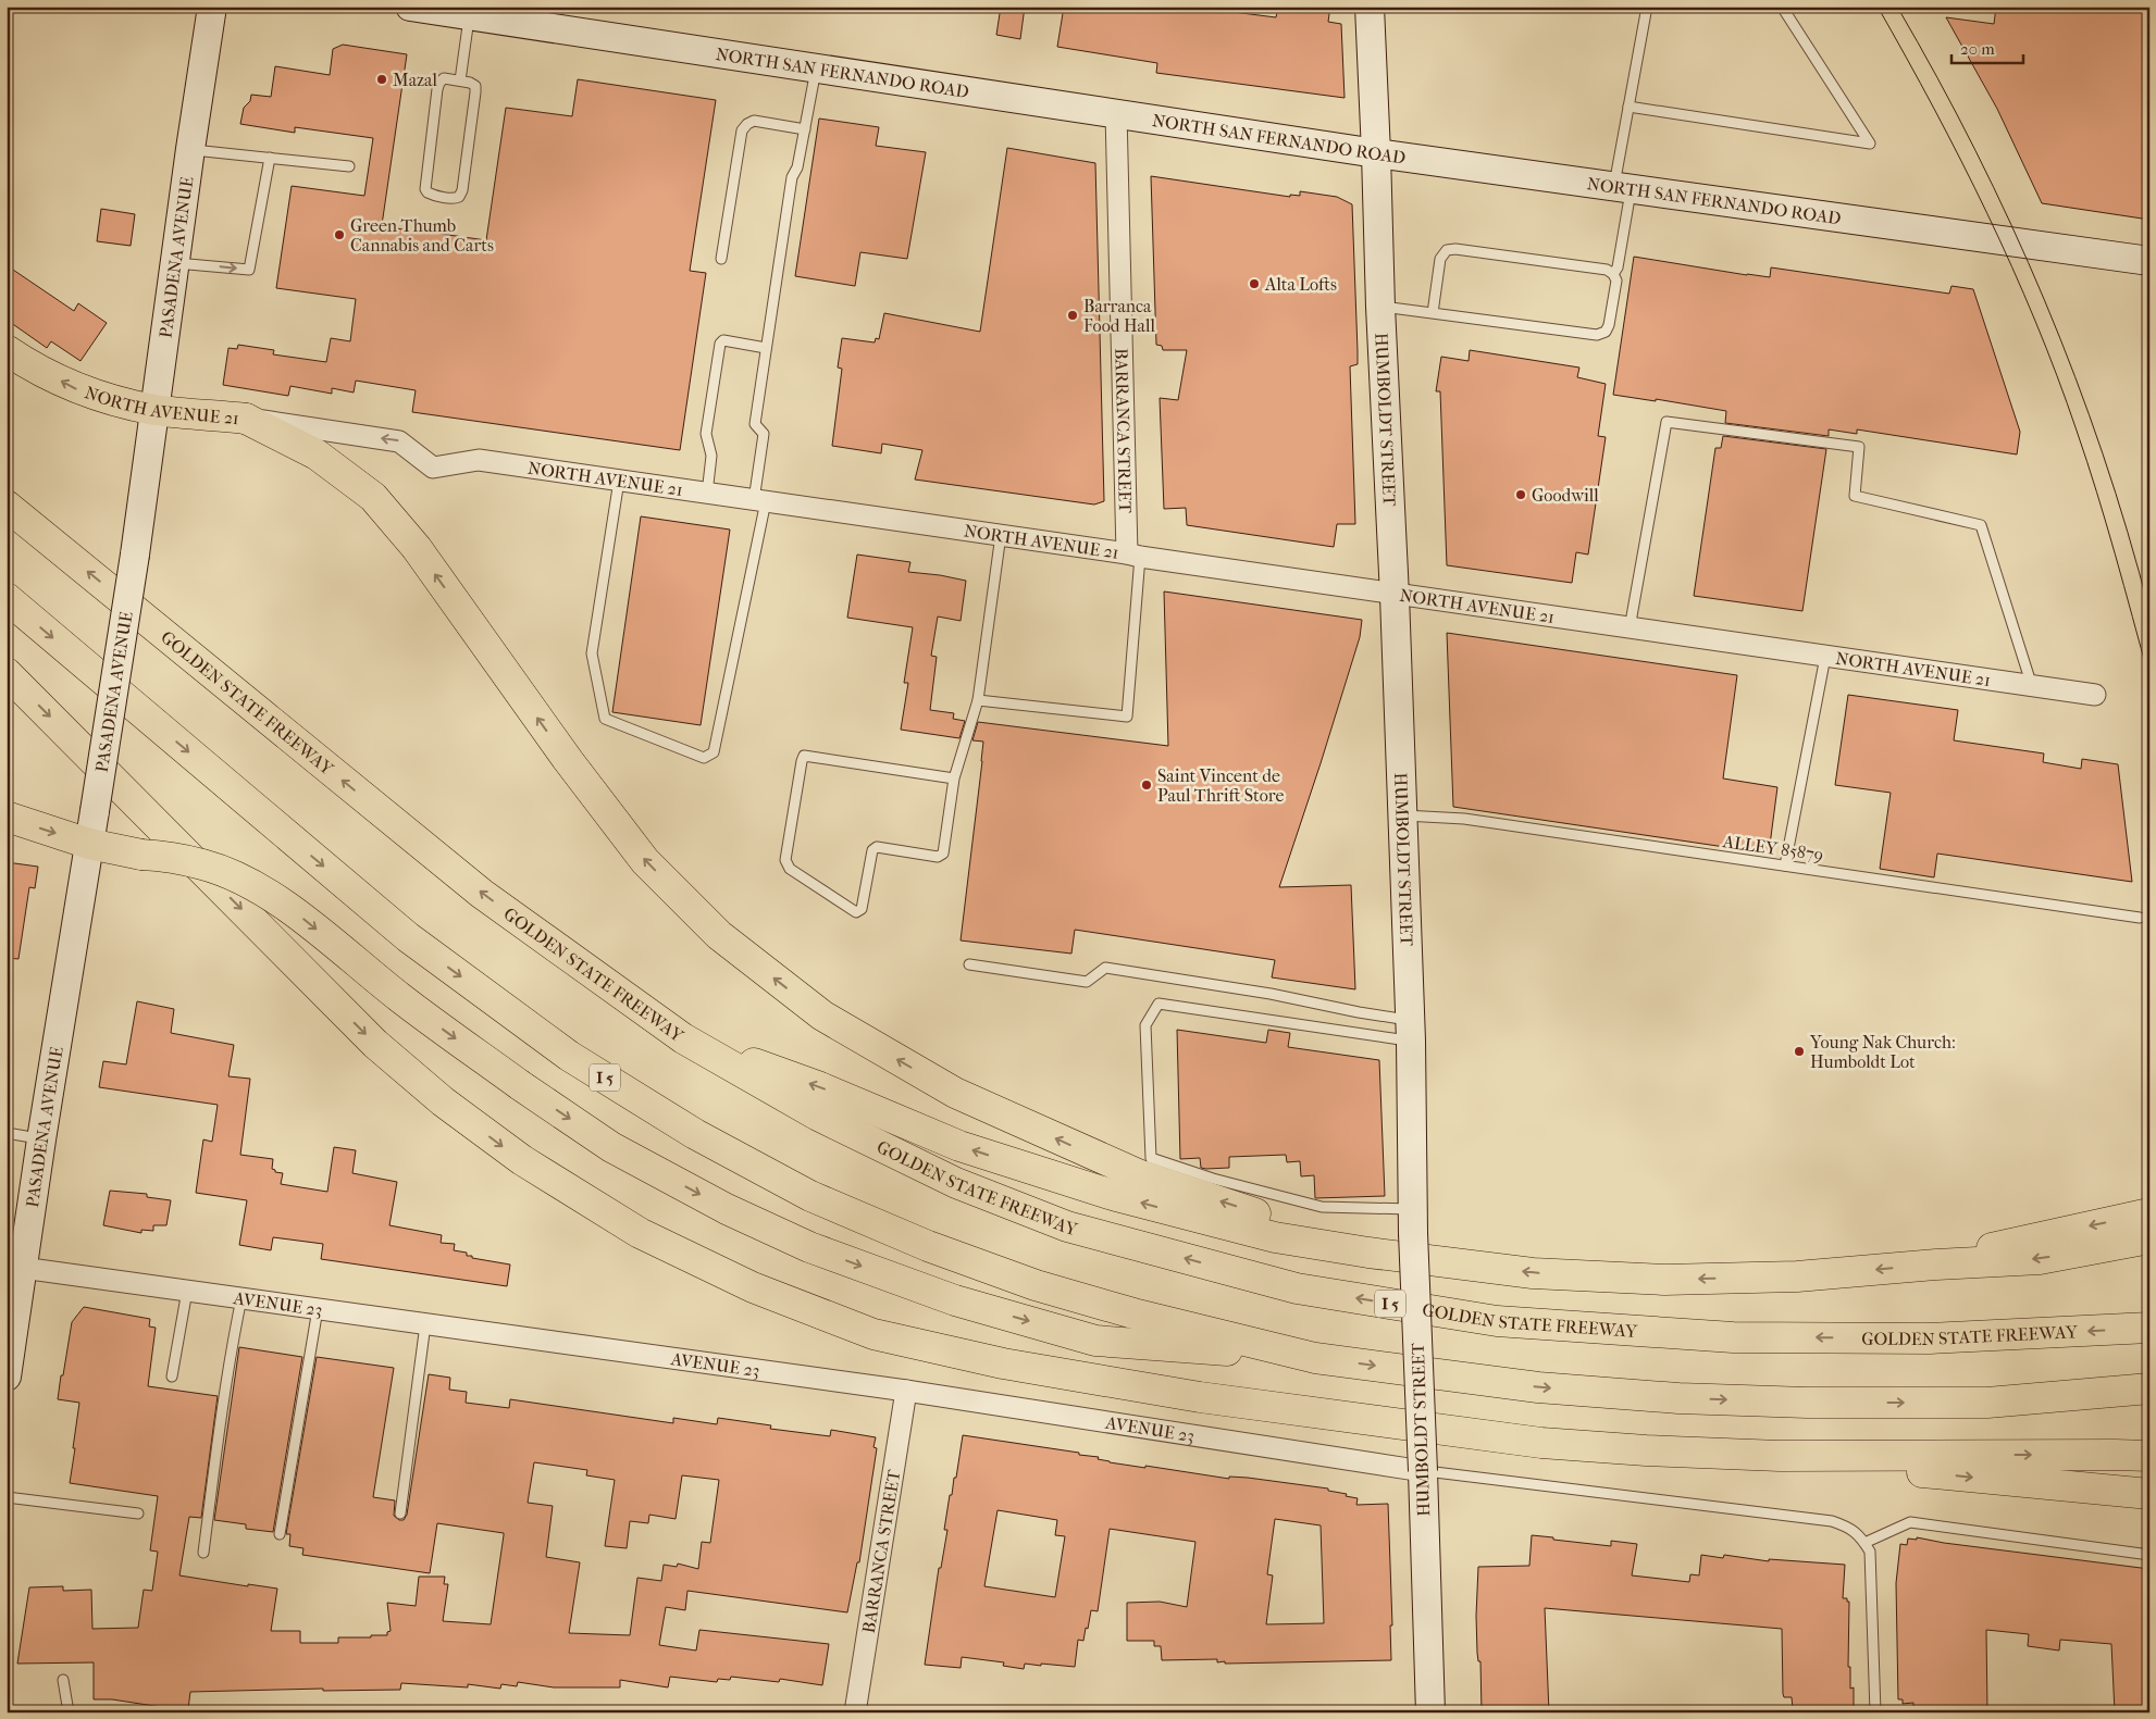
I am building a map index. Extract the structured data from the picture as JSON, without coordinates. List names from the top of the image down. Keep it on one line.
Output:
{"streets":{"main road":["NORTH SAN FERNANDO ROAD","PASADENA AVENUE","NORTH AVENUE 21","HUMBOLDT STREET","GOLDEN STATE FREEWAY","I 5"],"street":["BARRANCA STREET","AVENUE 23"],"lane":["ALLEY 85879"]},"crossings":[["NORTH SAN FERNANDO ROAD","HUMBOLDT STREET"],["NORTH SAN FERNANDO ROAD","BARRANCA STREET"],["PASADENA AVENUE","NORTH AVENUE 21"],["PASADENA AVENUE","AVENUE 23"],["NORTH AVENUE 21","HUMBOLDT STREET"],["NORTH AVENUE 21","BARRANCA STREET"],["HUMBOLDT STREET","ALLEY 85879"],["HUMBOLDT STREET","AVENUE 23"],["BARRANCA STREET","AVENUE 23"]],"places":["Mazal","Green Thumb Cannabis and Carts","Alta Lofts","Barranca Food Hall","Goodwill","Saint Vincent de Paul Thrift Store","Young Nak Church: Humboldt Lot"],"scale_bar":"20 m"}
